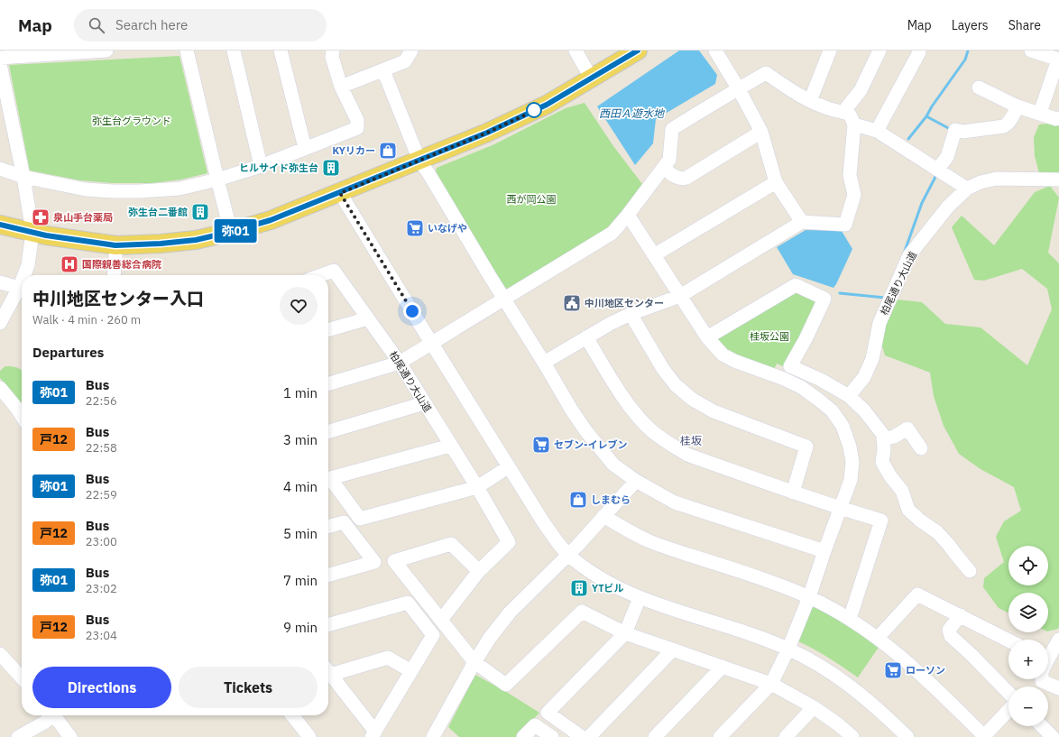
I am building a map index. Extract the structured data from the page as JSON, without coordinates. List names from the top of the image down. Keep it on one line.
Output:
{"streets":{"street":["柏尾通り大山道"]},"districts":["桂坂"],"water":["西田Ａ遊水地"],"parks":["弥生台グラウンド","西が岡公園","桂坂公園"],"places":{"shop":["KYリカー","しまむら"],"building":["ヒルサイド弥生台","弥生台二番館","YTビル"],"pharmacy":["泉山手台薬局"],"supermarket":["いなげや","セブン-イレブン","ローソン"],"hospital":["国際親善総合病院"],"public building":["中川地区センター"]},"lines":["bus line 弥01"],"page":{"header":"Map","search":"Search here","nav":["Map","Layers","Share"],"on_map":"弥01","heading":[["中川地区センター入口","Walk · 4 min · 260 m"],"Departures"],"list":[{"mark":"弥01","name":"Bus","note":"22:56","value":"1 min"},{"mark":"戸12","name":"Bus","note":"22:58","value":"3 min"},{"mark":"弥01","name":"Bus","note":"22:59","value":"4 min"},{"mark":"戸12","name":"Bus","note":"23:00","value":"5 min"},{"mark":"弥01","name":"Bus","note":"23:02","value":"7 min"},{"mark":"戸12","name":"Bus","note":"23:04","value":"9 min"}],"map_buttons":["+","−"],"buttons":["Directions","Tickets"]}}
